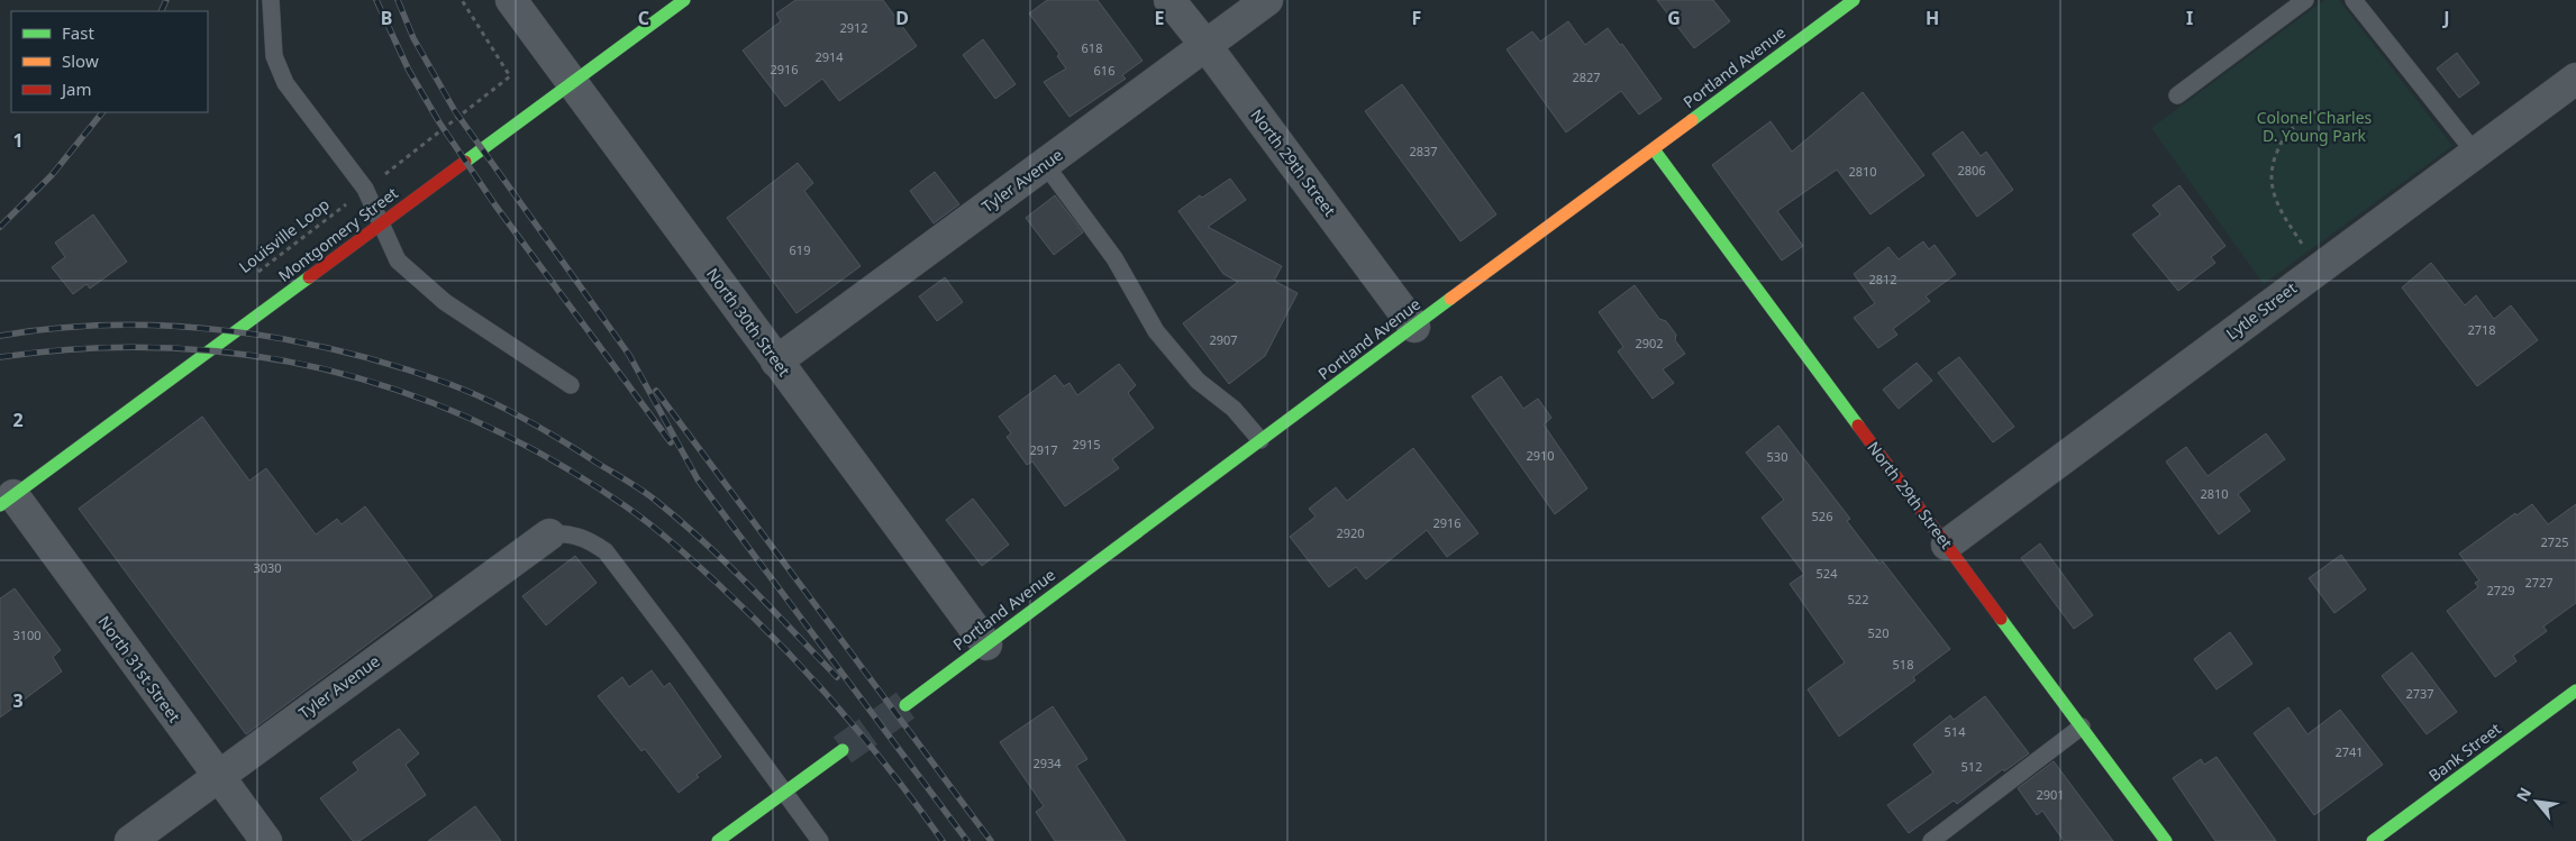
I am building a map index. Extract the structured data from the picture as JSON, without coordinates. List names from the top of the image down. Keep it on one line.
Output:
{"streets":{"street":["Portland Avenue","North 29th Street","Tyler Avenue","Montgomery Street","Lytle Street","North 30th Street","North 31st Street","Bank Street"],"path":["Louisville Loop"]},"crossings":[["Portland Avenue","North 29th Street"],["Portland Avenue","North 30th Street"],["North 29th Street","Tyler Avenue"],["North 29th Street","Lytle Street"],["Tyler Avenue","North 30th Street"],["Tyler Avenue","North 31st Street"],["Montgomery Street","North 30th Street"],["Montgomery Street","North 31st Street"]],"parks":["Colonel Charles D. Young Park"],"house_numbers":["2912","618","2914","2916","616","2827","2837","2806","2810","619","2812","2718","2907","2902","2915","2917","2910","530","2810","526","2916","2920","2725","3030","524","2727","2729","522","520","3100","518","2737","514","2741","2934","512","2901"],"legend":["Fast","Slow","Jam"],"north":"top left","grid":{"columns":["B","C","D","E","F","G","H","I","J"],"rows":["1","2","3"]}}
